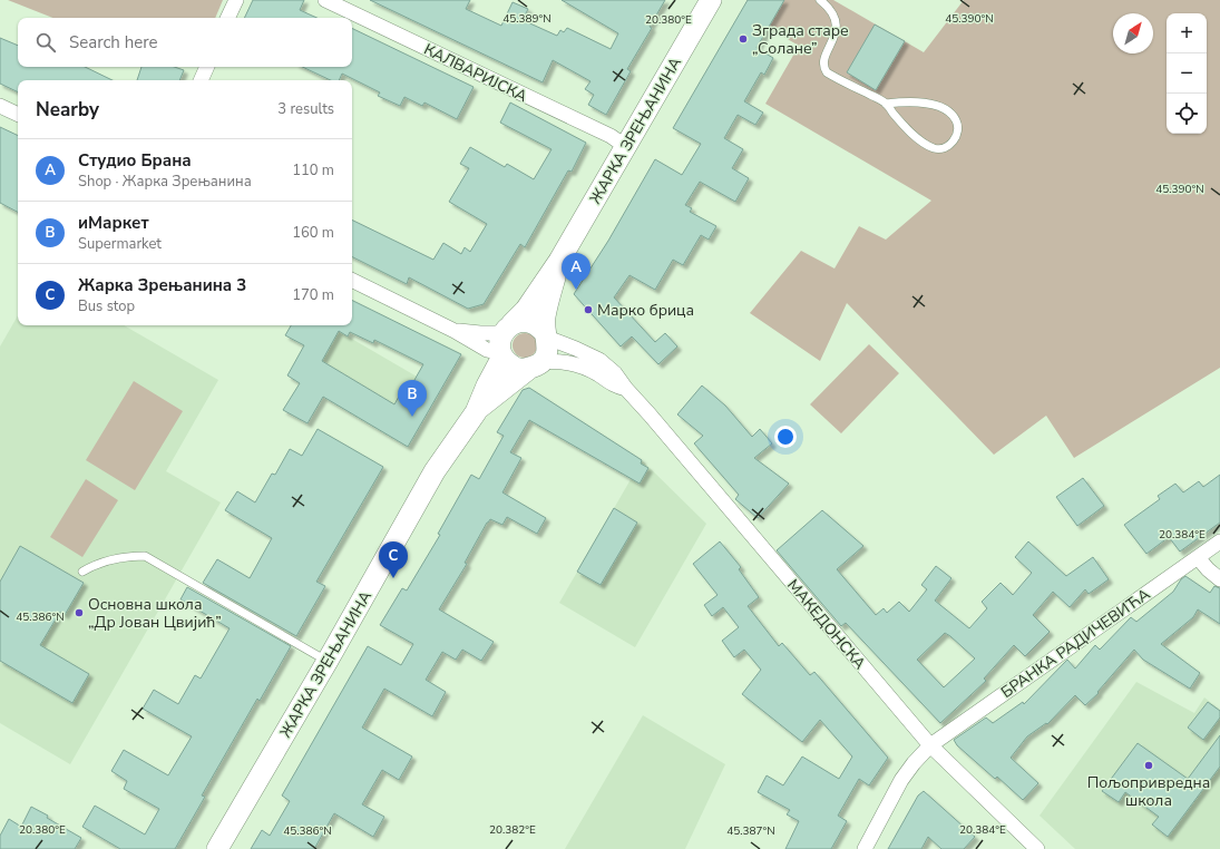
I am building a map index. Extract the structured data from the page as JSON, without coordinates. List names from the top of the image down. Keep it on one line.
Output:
{"streets":{"main road":["ЖАРКА ЗРЕЊАНИНА"],"street":["КАЛВАРИЈСКА","МАКЕДОНСКА","БРАНКА РАДИЧЕВИЋА"]},"crossings":[["КАЛВАРИЈСКА","ЖАРКА ЗРЕЊАНИНА"],["ЖАРКА ЗРЕЊАНИНА","МАКЕДОНСКА"],["МАКЕДОНСКА","БРАНКА РАДИЧЕВИЋА"]],"places":["Зграда старе „Солане”","Марко брица","Основна школа „Др Јован Цвијић”","Пољопривредна школа"],"north":"top right","page":{"map_buttons":["+","−"],"search":"Search here","heading":["Nearby","3 results"],"list":[{"mark":"A","name":"Студио Брана","note":"Shop · Жарка Зрењанина","value":"110 m"},{"mark":"B","name":"иМаркет","note":"Supermarket","value":"160 m"},{"mark":"C","name":"Жарка Зрењанина 3","note":"Bus stop","value":"170 m"}],"pins":["A","B","C"]},"coordinates":["45.389°N","45.390°N","20.380°E","20.384°E","45.386°N","20.382°E","45.387°N"]}
